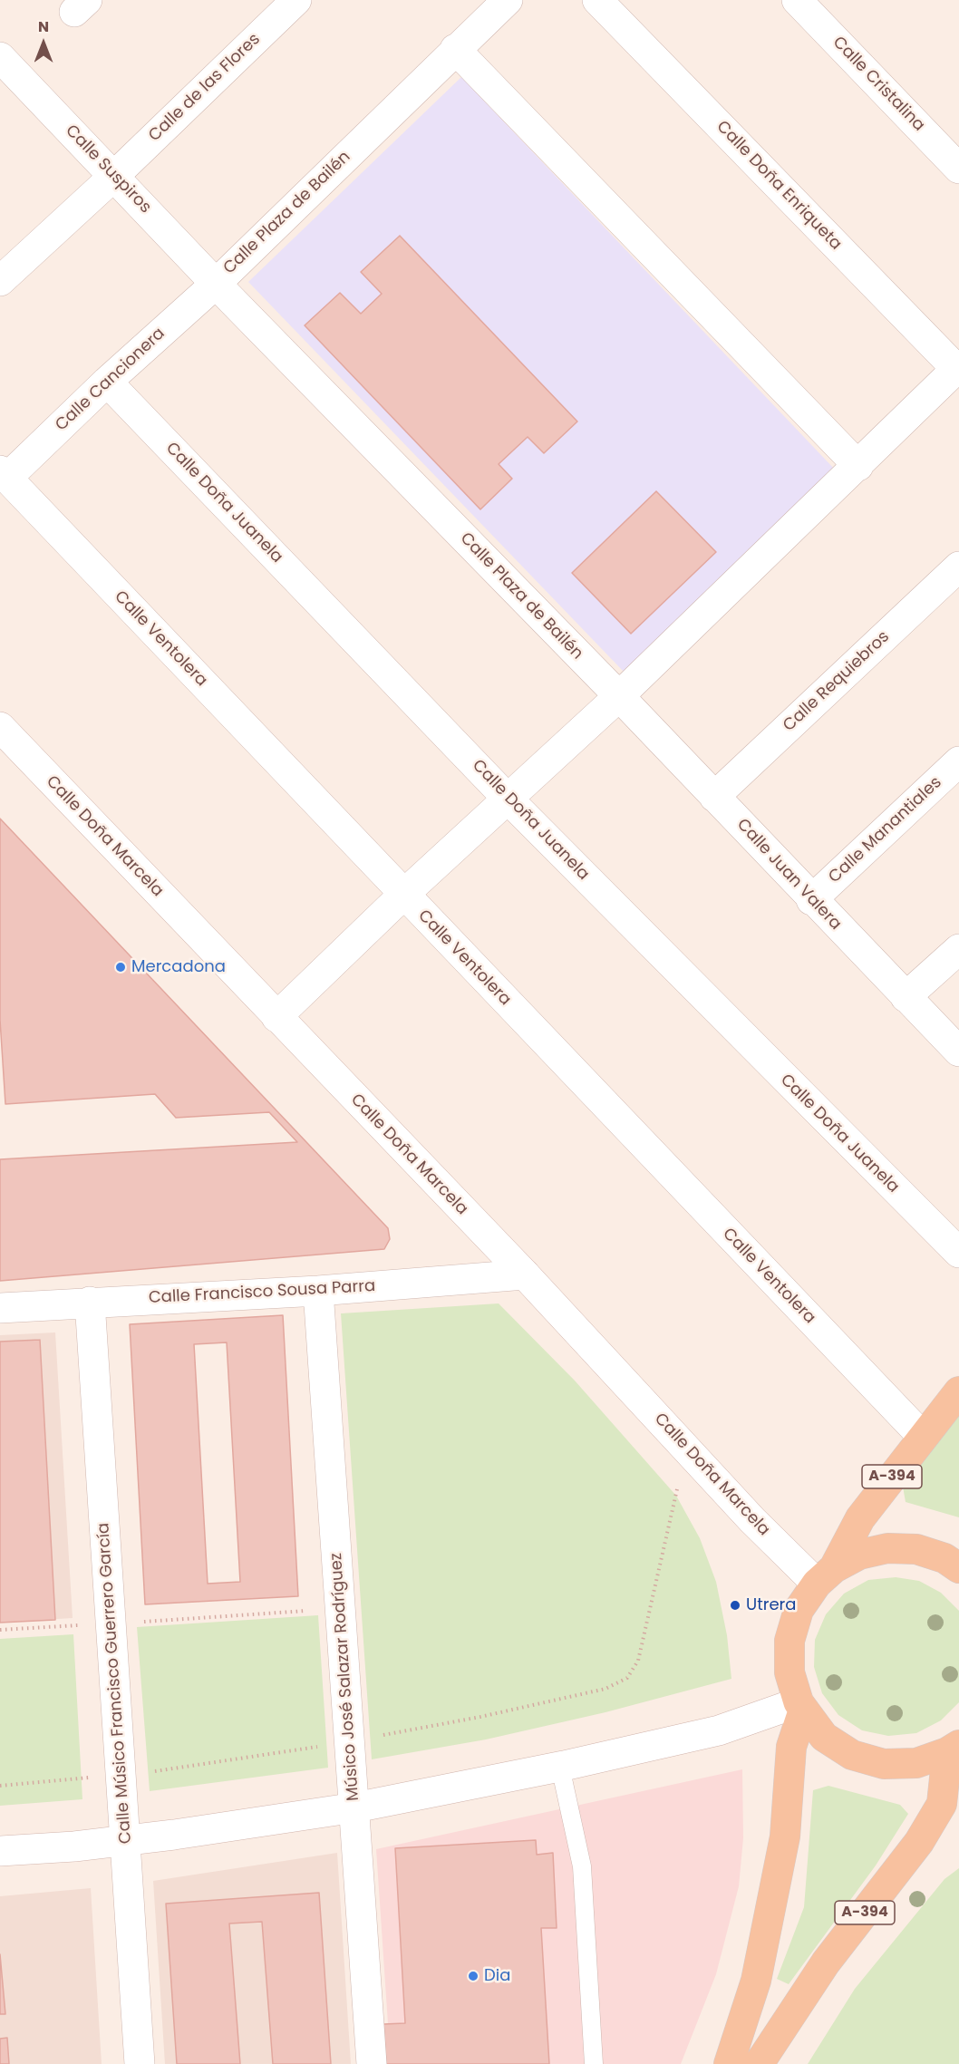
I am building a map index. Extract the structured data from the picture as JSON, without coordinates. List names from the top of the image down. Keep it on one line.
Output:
{"streets":{"main road":["A-394"],"street":["Calle Cristalina","Calle de las Flores","Calle Suspiros","Calle Doña Enriqueta","Calle Plaza de Bailén","Calle Cancionera","Calle Doña Juanela","Calle Ventolera","Calle Requiebros","Calle Manantiales","Calle Doña Marcela","Calle Juan Valera","Calle Francisco Sousa Parra","Músico José Salazar Rodríguez","Calle Músico Francisco Guerrero García"]},"crossings":[["Calle de las Flores","Calle Suspiros"],["Calle Suspiros","Calle Plaza de Bailén"],["Calle Suspiros","Calle Cancionera"],["Calle Plaza de Bailén","Calle Cancionera"],["Calle Plaza de Bailén","Calle Juan Valera"],["Calle Cancionera","Calle Doña Juanela"],["Calle Cancionera","Calle Ventolera"],["Calle Ventolera","A-394"],["Calle Requiebros","Calle Juan Valera"],["Calle Manantiales","Calle Juan Valera"],["Calle Doña Marcela","Calle Francisco Sousa Parra"],["Calle Doña Marcela","A-394"],["Calle Francisco Sousa Parra","Músico José Salazar Rodríguez"],["Calle Francisco Sousa Parra","Calle Músico Francisco Guerrero García"]],"places":["Mercadona","Utrera","Dia"],"north":"top"}
